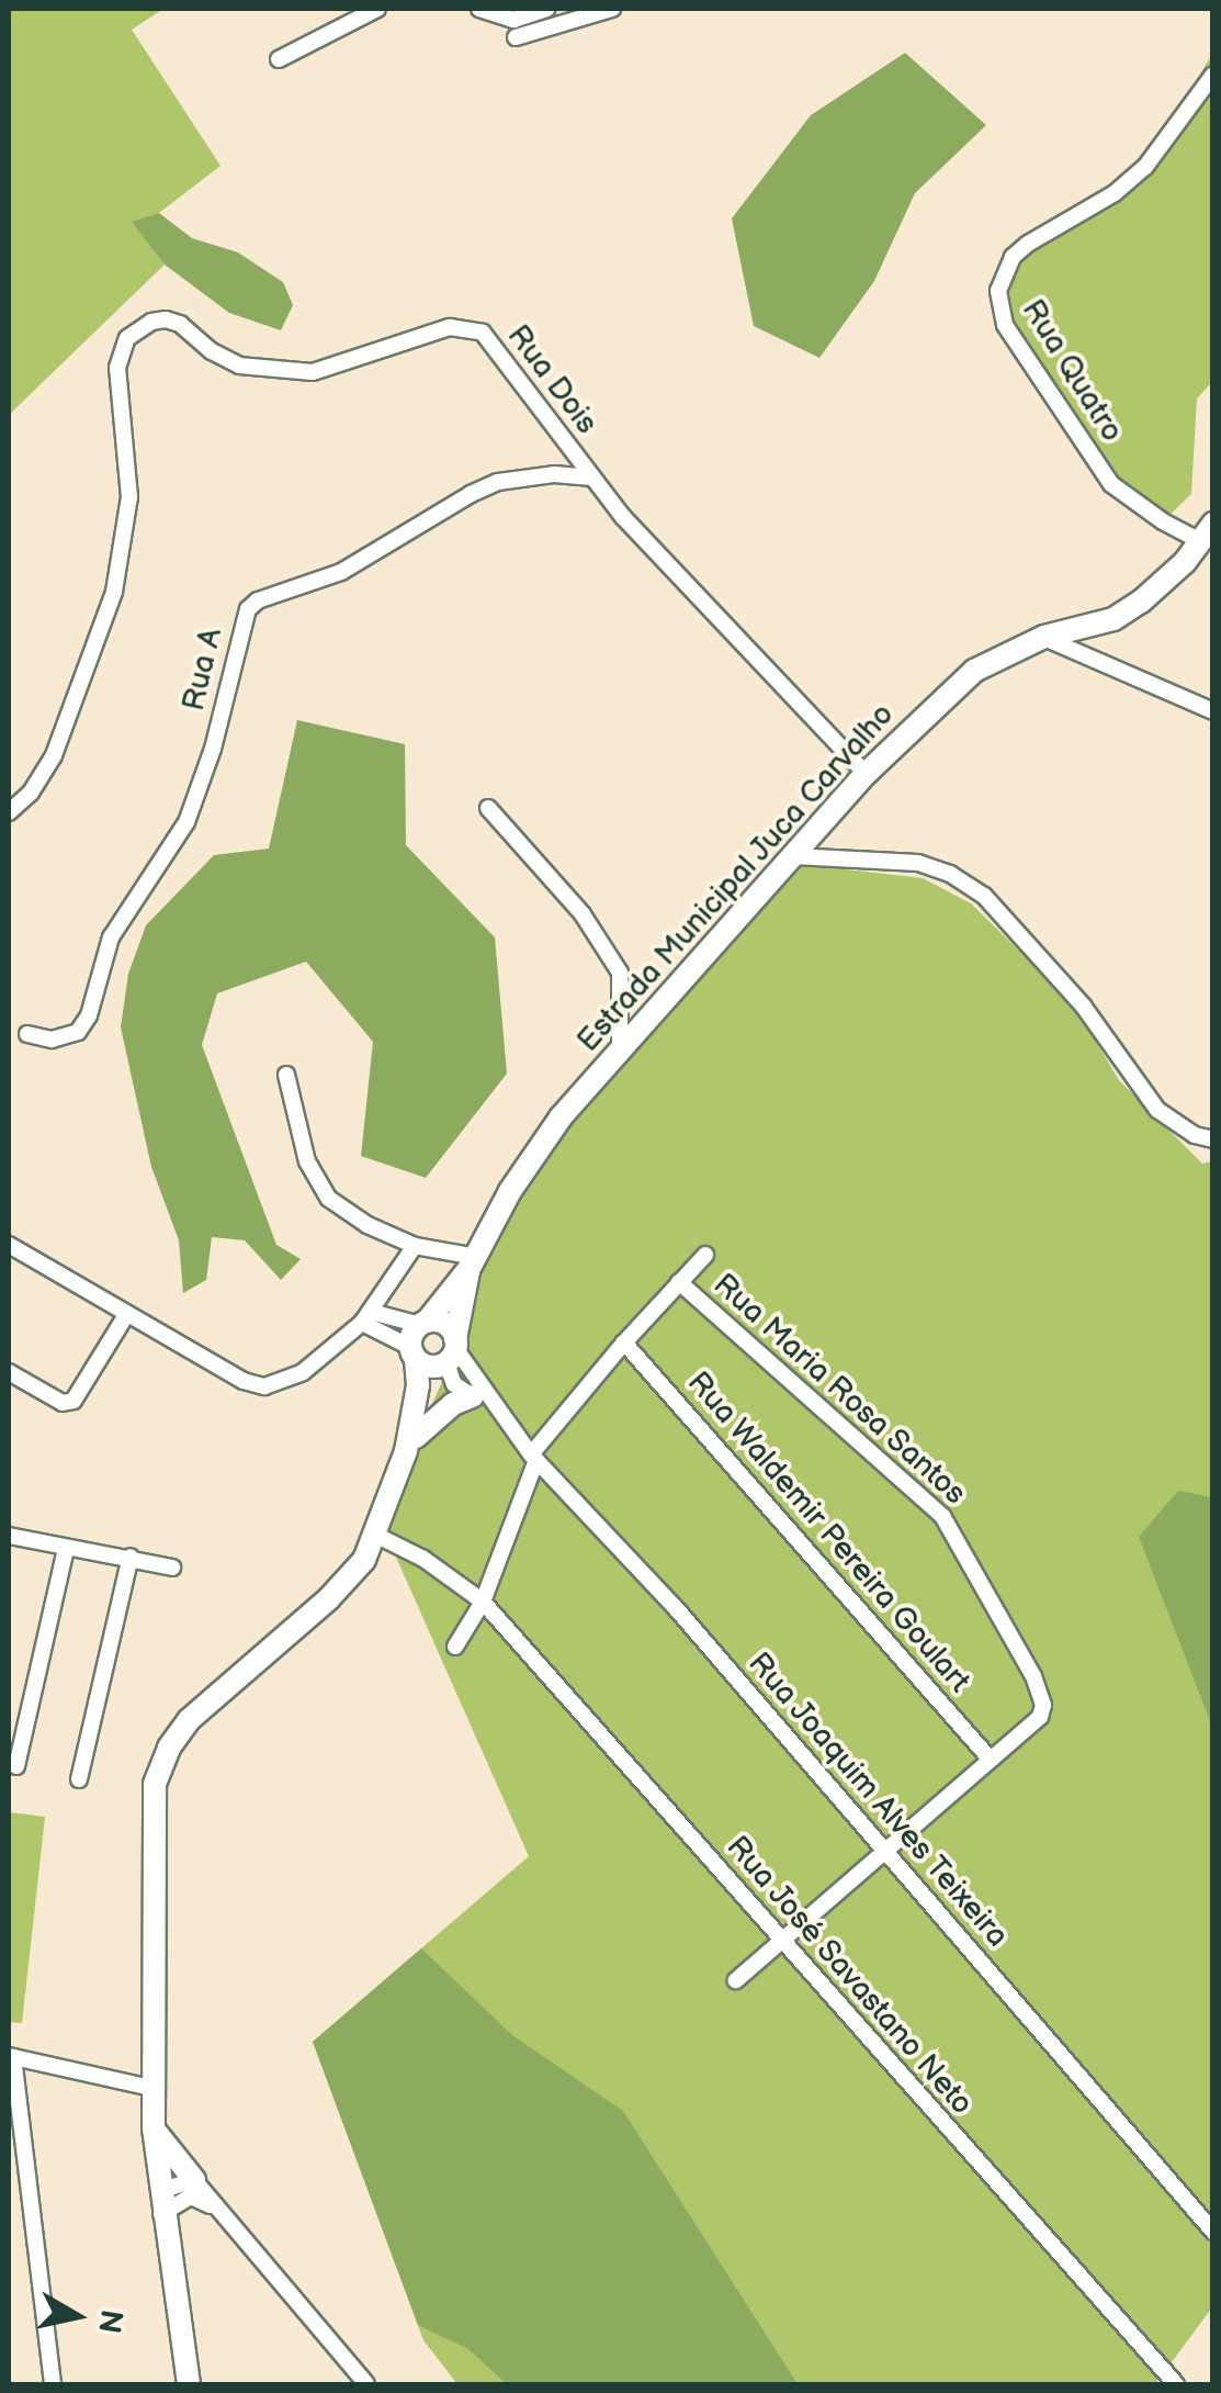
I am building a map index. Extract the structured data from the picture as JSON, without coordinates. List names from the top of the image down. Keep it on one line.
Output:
{"streets":{"street":["Rua Quatro","Rua Dois","Rua A","Estrada Municipal Juca Carvalho","Rua Maria Rosa Santos","Rua Waldemir Pereira Goulart","Rua Joaquim Alves Teixeira","Rua José Savastano Neto"]},"crossings":[["Rua Quatro","Estrada Municipal Juca Carvalho"],["Rua Dois","Rua A"],["Rua Dois","Estrada Municipal Juca Carvalho"],["Rua Maria Rosa Santos","Rua Waldemir Pereira Goulart"]],"north":"right"}
